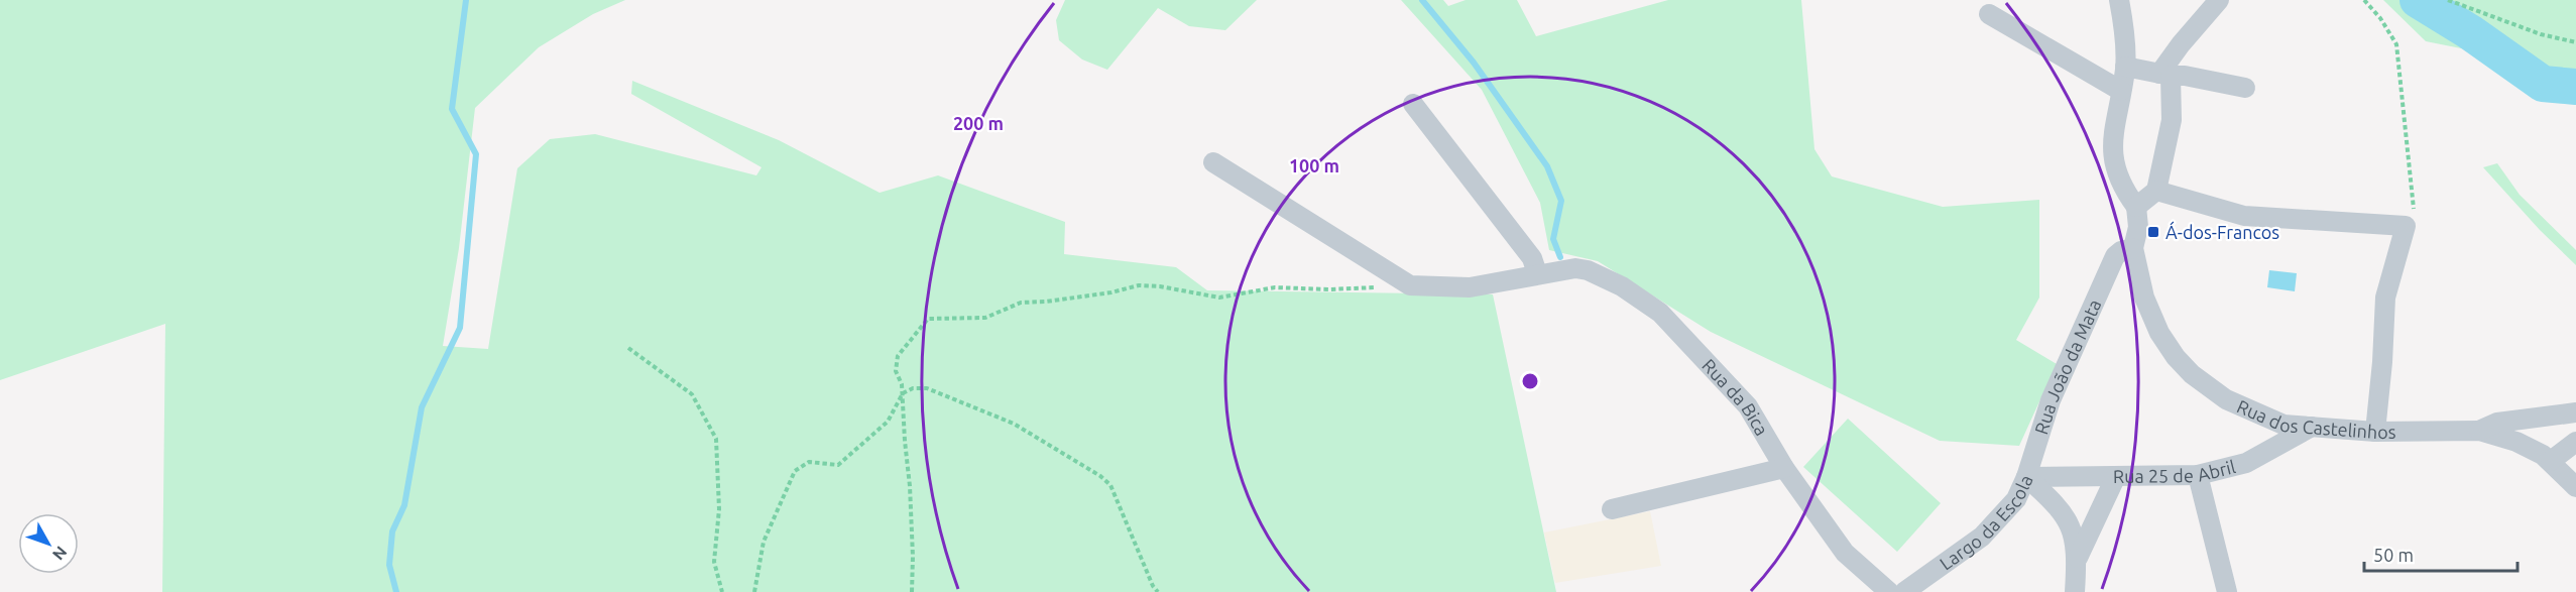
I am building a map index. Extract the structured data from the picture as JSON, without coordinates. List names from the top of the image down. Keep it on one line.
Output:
{"streets":{"street":["Rua João da Mata","Rua da Bica","Rua dos Castelinhos","Rua 25 de Abril","Largo da Escola"]},"crossings":[["Rua João da Mata","Rua dos Castelinhos"],["Rua João da Mata","Rua 25 de Abril"],["Rua João da Mata","Largo da Escola"],["Rua dos Castelinhos","Rua 25 de Abril"],["Rua 25 de Abril","Largo da Escola"]],"places":{"transit":["Á-dos-Francos"]},"scale_bar":"50 m","north":"bottom right","rings":["200 m","100 m"]}
